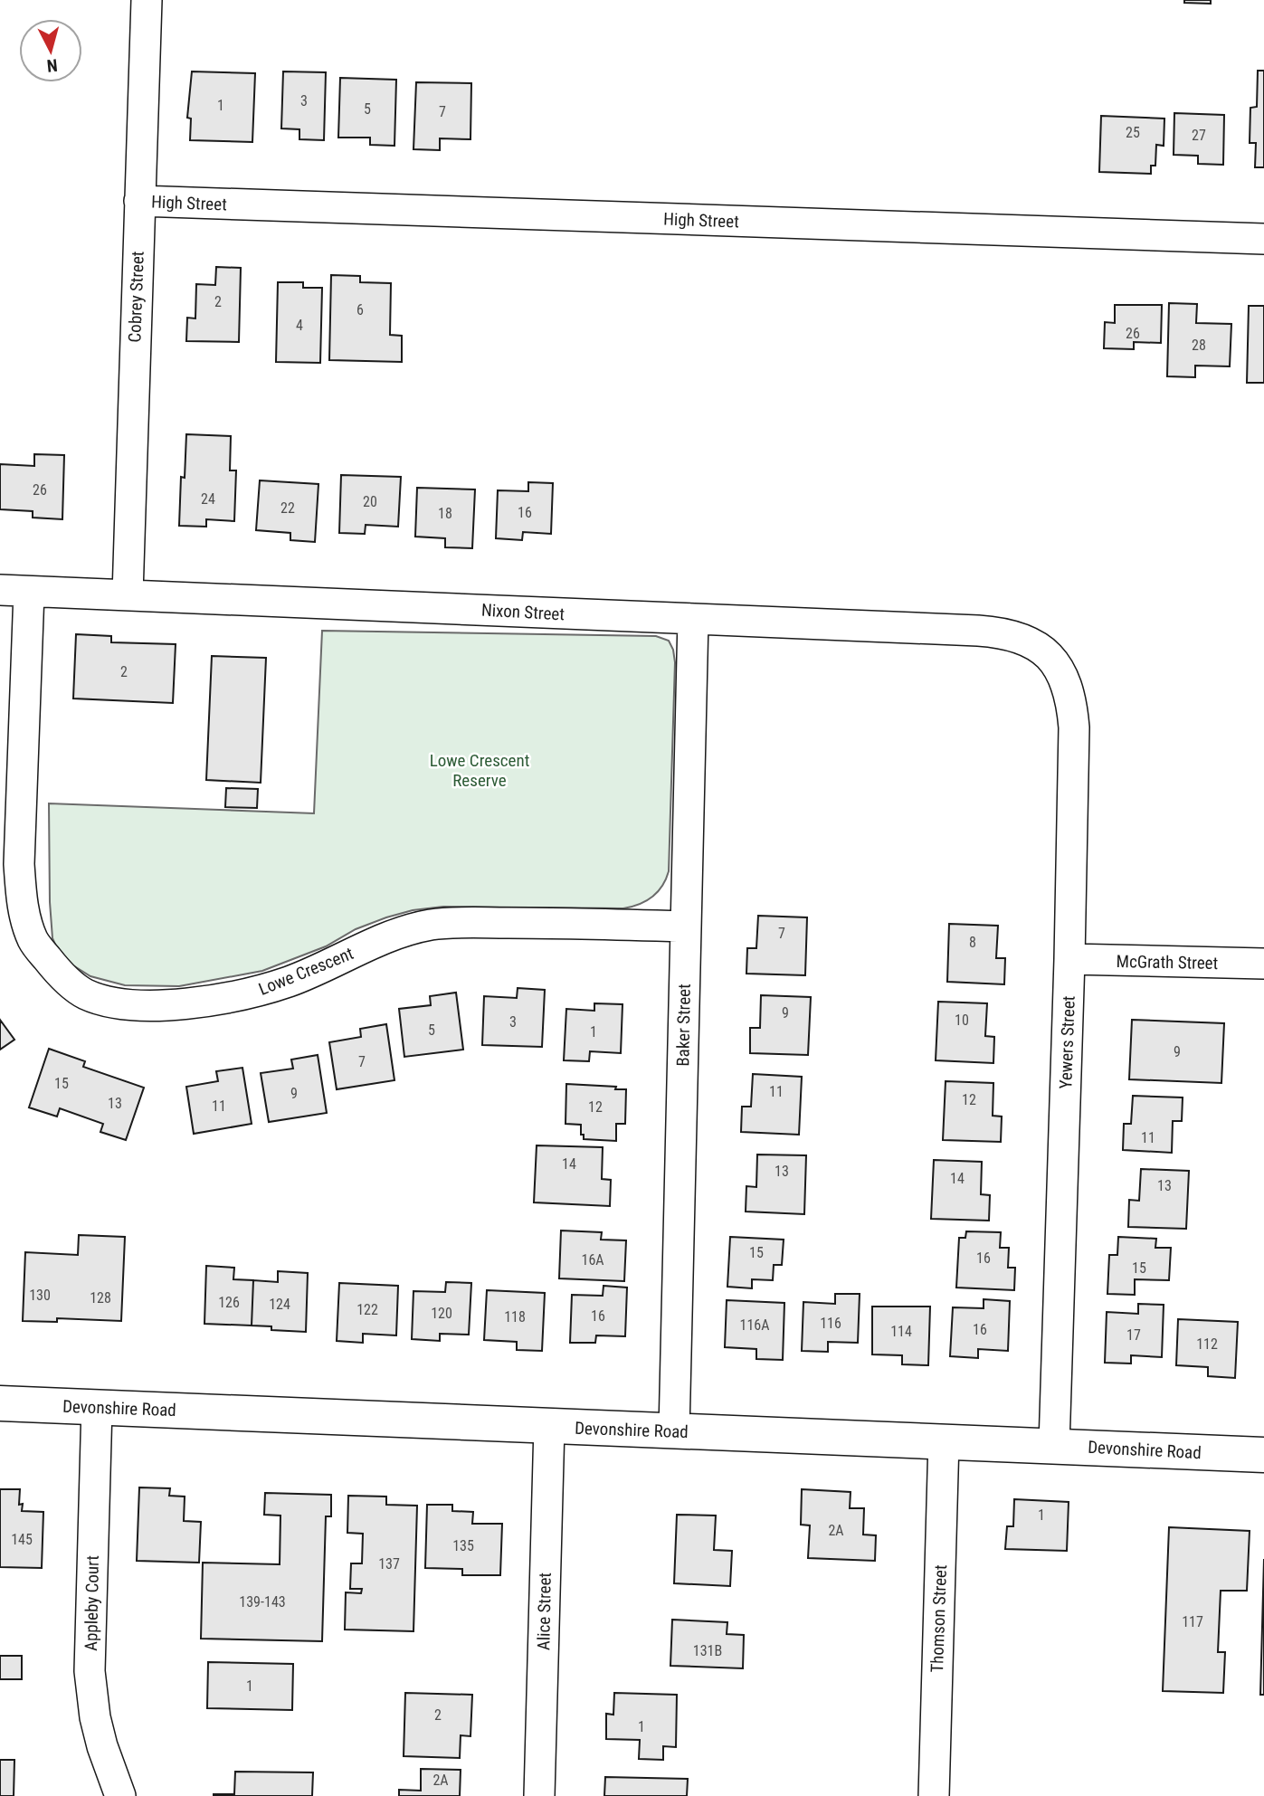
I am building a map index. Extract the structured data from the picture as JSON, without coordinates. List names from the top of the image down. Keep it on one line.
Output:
{"streets":{"main road":["Devonshire Road"],"street":["High Street","Cobrey Street","Nixon Street","McGrath Street","Lowe Crescent","Baker Street","Yewers Street","Appleby Court","Alice Street","Thomson Street"]},"crossings":[["High Street","Cobrey Street"],["Cobrey Street","Nixon Street"],["Nixon Street","Lowe Crescent"],["Nixon Street","Baker Street"],["Nixon Street","Yewers Street"],["McGrath Street","Yewers Street"],["Lowe Crescent","Baker Street"],["Baker Street","Devonshire Road"],["Yewers Street","Devonshire Road"],["Devonshire Road","Appleby Court"],["Devonshire Road","Alice Street"],["Devonshire Road","Thomson Street"]],"parks":["Lowe Crescent Reserve"],"house_numbers":["3","1","5","7","25","27","2","6","4","26","28","26","24","20","22","16","18","2","7","8","9","10","3","5","1","9","7","15","11","9","12","13","11","12","11","14","13","14","13","15","16","16A","15","130","128","126","124","122","120","16","118","116","116A","16","114","17","112","1","2A","145","135","137","139-143","117","131B","1","2","1","2A"],"north":"bottom"}
